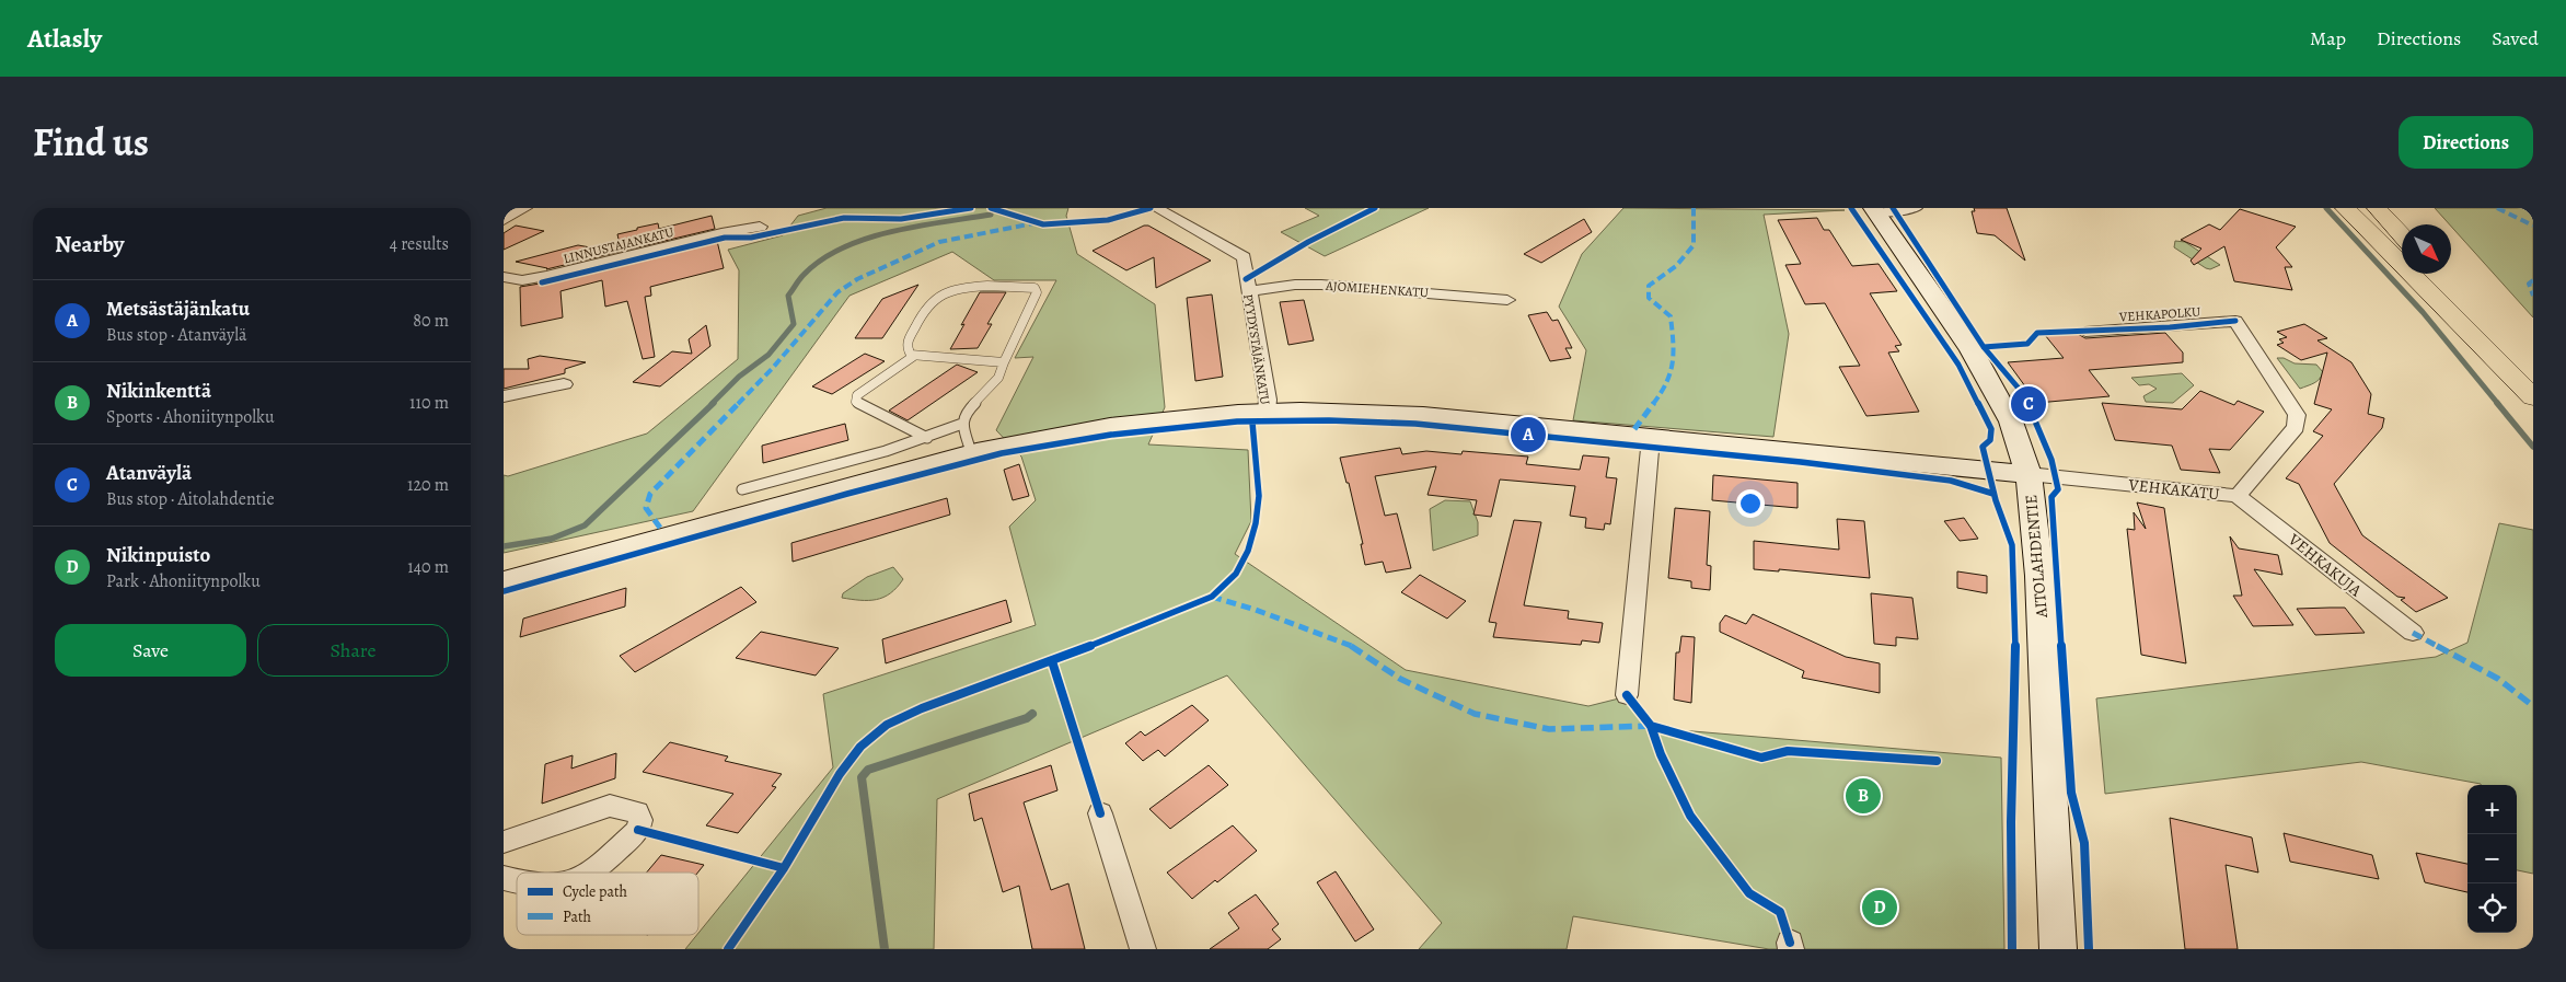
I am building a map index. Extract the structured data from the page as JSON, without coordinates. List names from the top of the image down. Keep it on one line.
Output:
{"streets":{"street":["LINNUSTAJANKATU","AJOMIEHENKATU","VEHKAPOLKU","PYYDYSTÄJÄNKATU","VEHKAKATU","AITOLAHDENTIE","VEHKAKUJA"]},"crossings":[["AJOMIEHENKATU","PYYDYSTÄJÄNKATU"],["VEHKAPOLKU","VEHKAKATU"],["VEHKAKATU","AITOLAHDENTIE"],["VEHKAKATU","VEHKAKUJA"]],"legend":["Cycle path","Path"],"north":"bottom right","page":{"header":"Atlasly","nav":["Map","Directions","Saved"],"title":"Find us","buttons":["Directions",["Save","Share"]],"heading":["Nearby","4 results"],"list":[{"mark":"A","name":"Metsästäjänkatu","note":"Bus stop · Atanväylä","value":"80 m"},{"mark":"B","name":"Nikinkenttä","note":"Sports · Ahoniitynpolku","value":"110 m"},{"mark":"C","name":"Atanväylä","note":"Bus stop · Aitolahdentie","value":"120 m"},{"mark":"D","name":"Nikinpuisto","note":"Park · Ahoniitynpolku","value":"140 m"}],"pins":["C","A","B","D"],"map_buttons":["+","−"]}}
